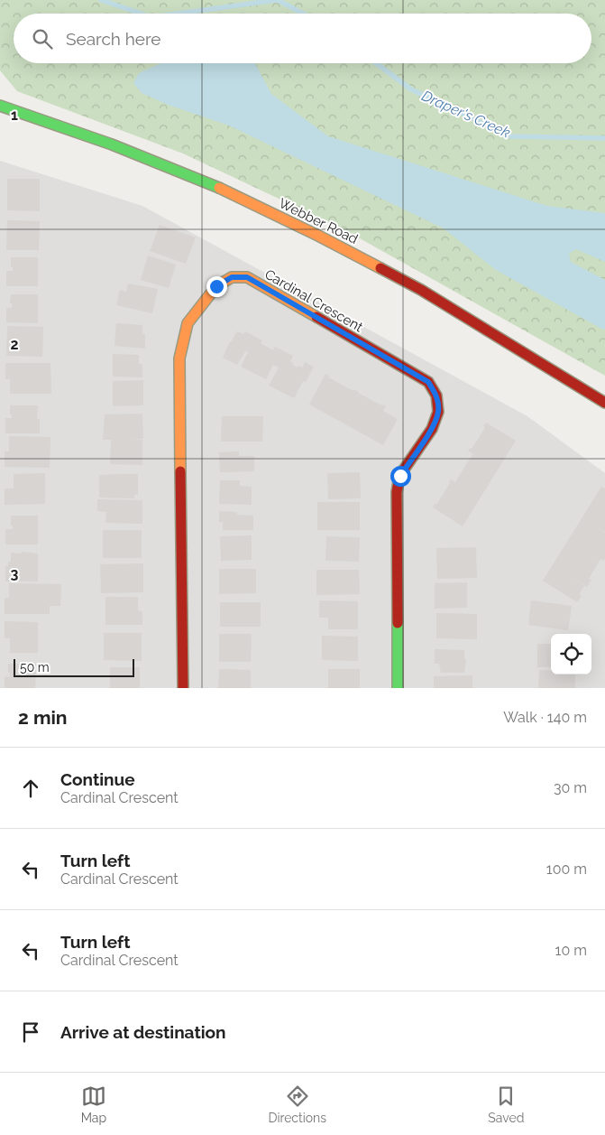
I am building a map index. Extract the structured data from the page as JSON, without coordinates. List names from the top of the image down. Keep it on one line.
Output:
{"streets":{"street":["Webber Road","Cardinal Crescent"]},"water":["Draper's Creek"],"scale_bar":"50 m","page":{"search":"Search here","scale":"50 m","heading":["2 min","Walk · 140 m"],"list":[["Continue","Cardinal Crescent","30 m"],["Turn left","Cardinal Crescent","100 m"],["Turn left","Cardinal Crescent","10 m"],"Arrive at destination"],"nav":["Map","Directions","Saved"]},"grid":{"rows":["1","2","3"]}}
